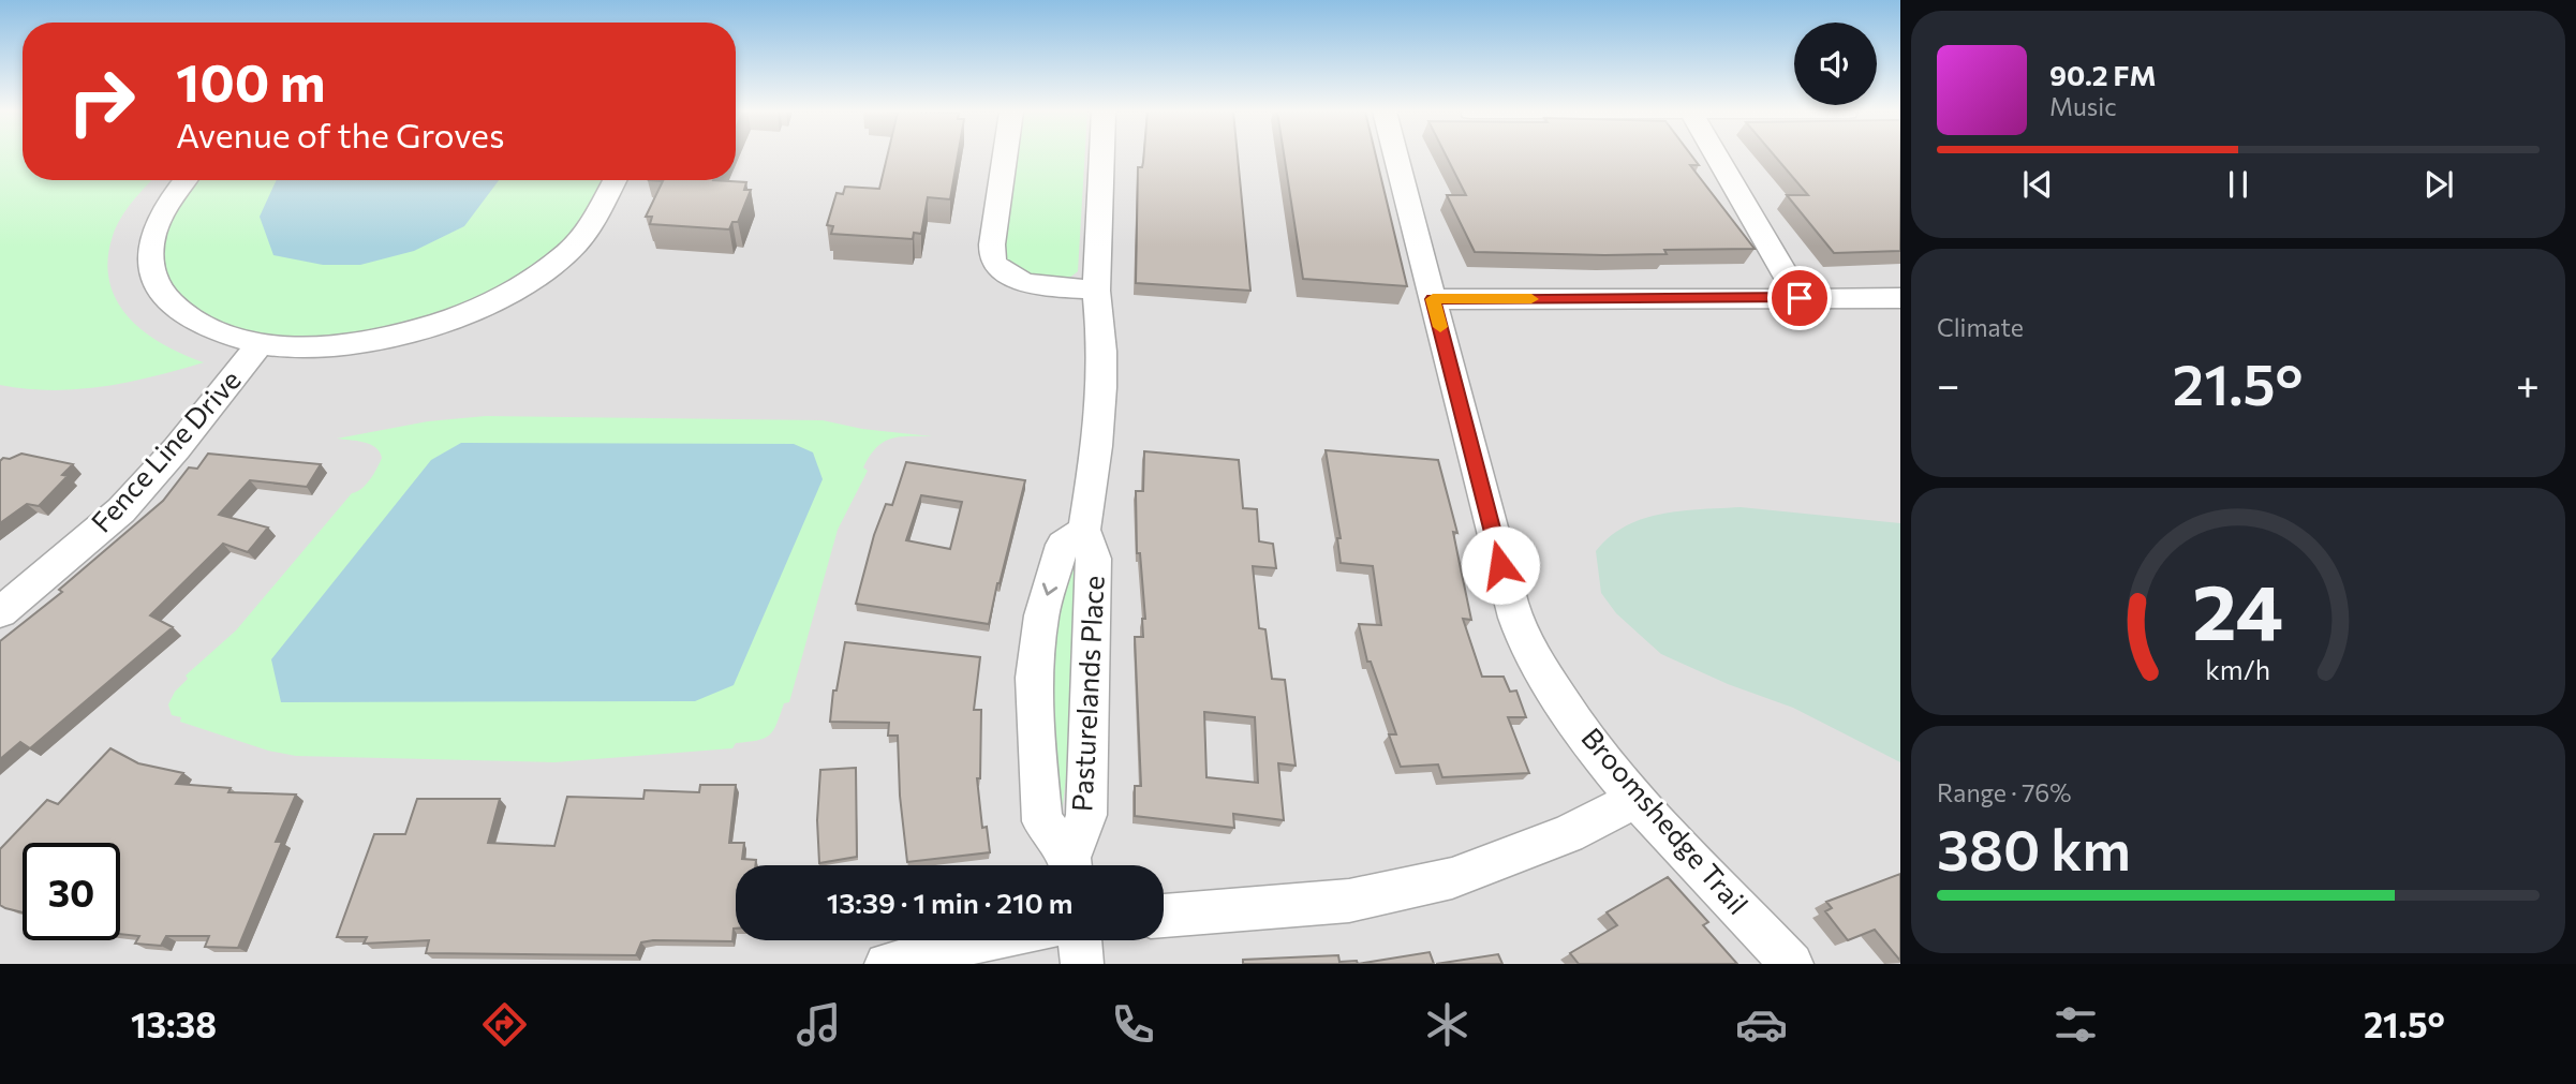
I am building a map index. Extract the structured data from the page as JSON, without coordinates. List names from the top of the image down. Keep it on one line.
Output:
{"streets":{"street":["Fence Line Drive","Pasturelands Place","Broomshedge Trail"]},"page":{"turn":["100 m","Avenue of the Groves"],"song":["90.2 FM","Music"],"tile":["Climate",["Range · 76%","380 km"]],"heat":["−","21.5°","+"],"limit":"30","trip":"13:39 · 1 min · 210 m","tabs":["13:38","21.5°"],"gauge":["24","km/h"]}}
